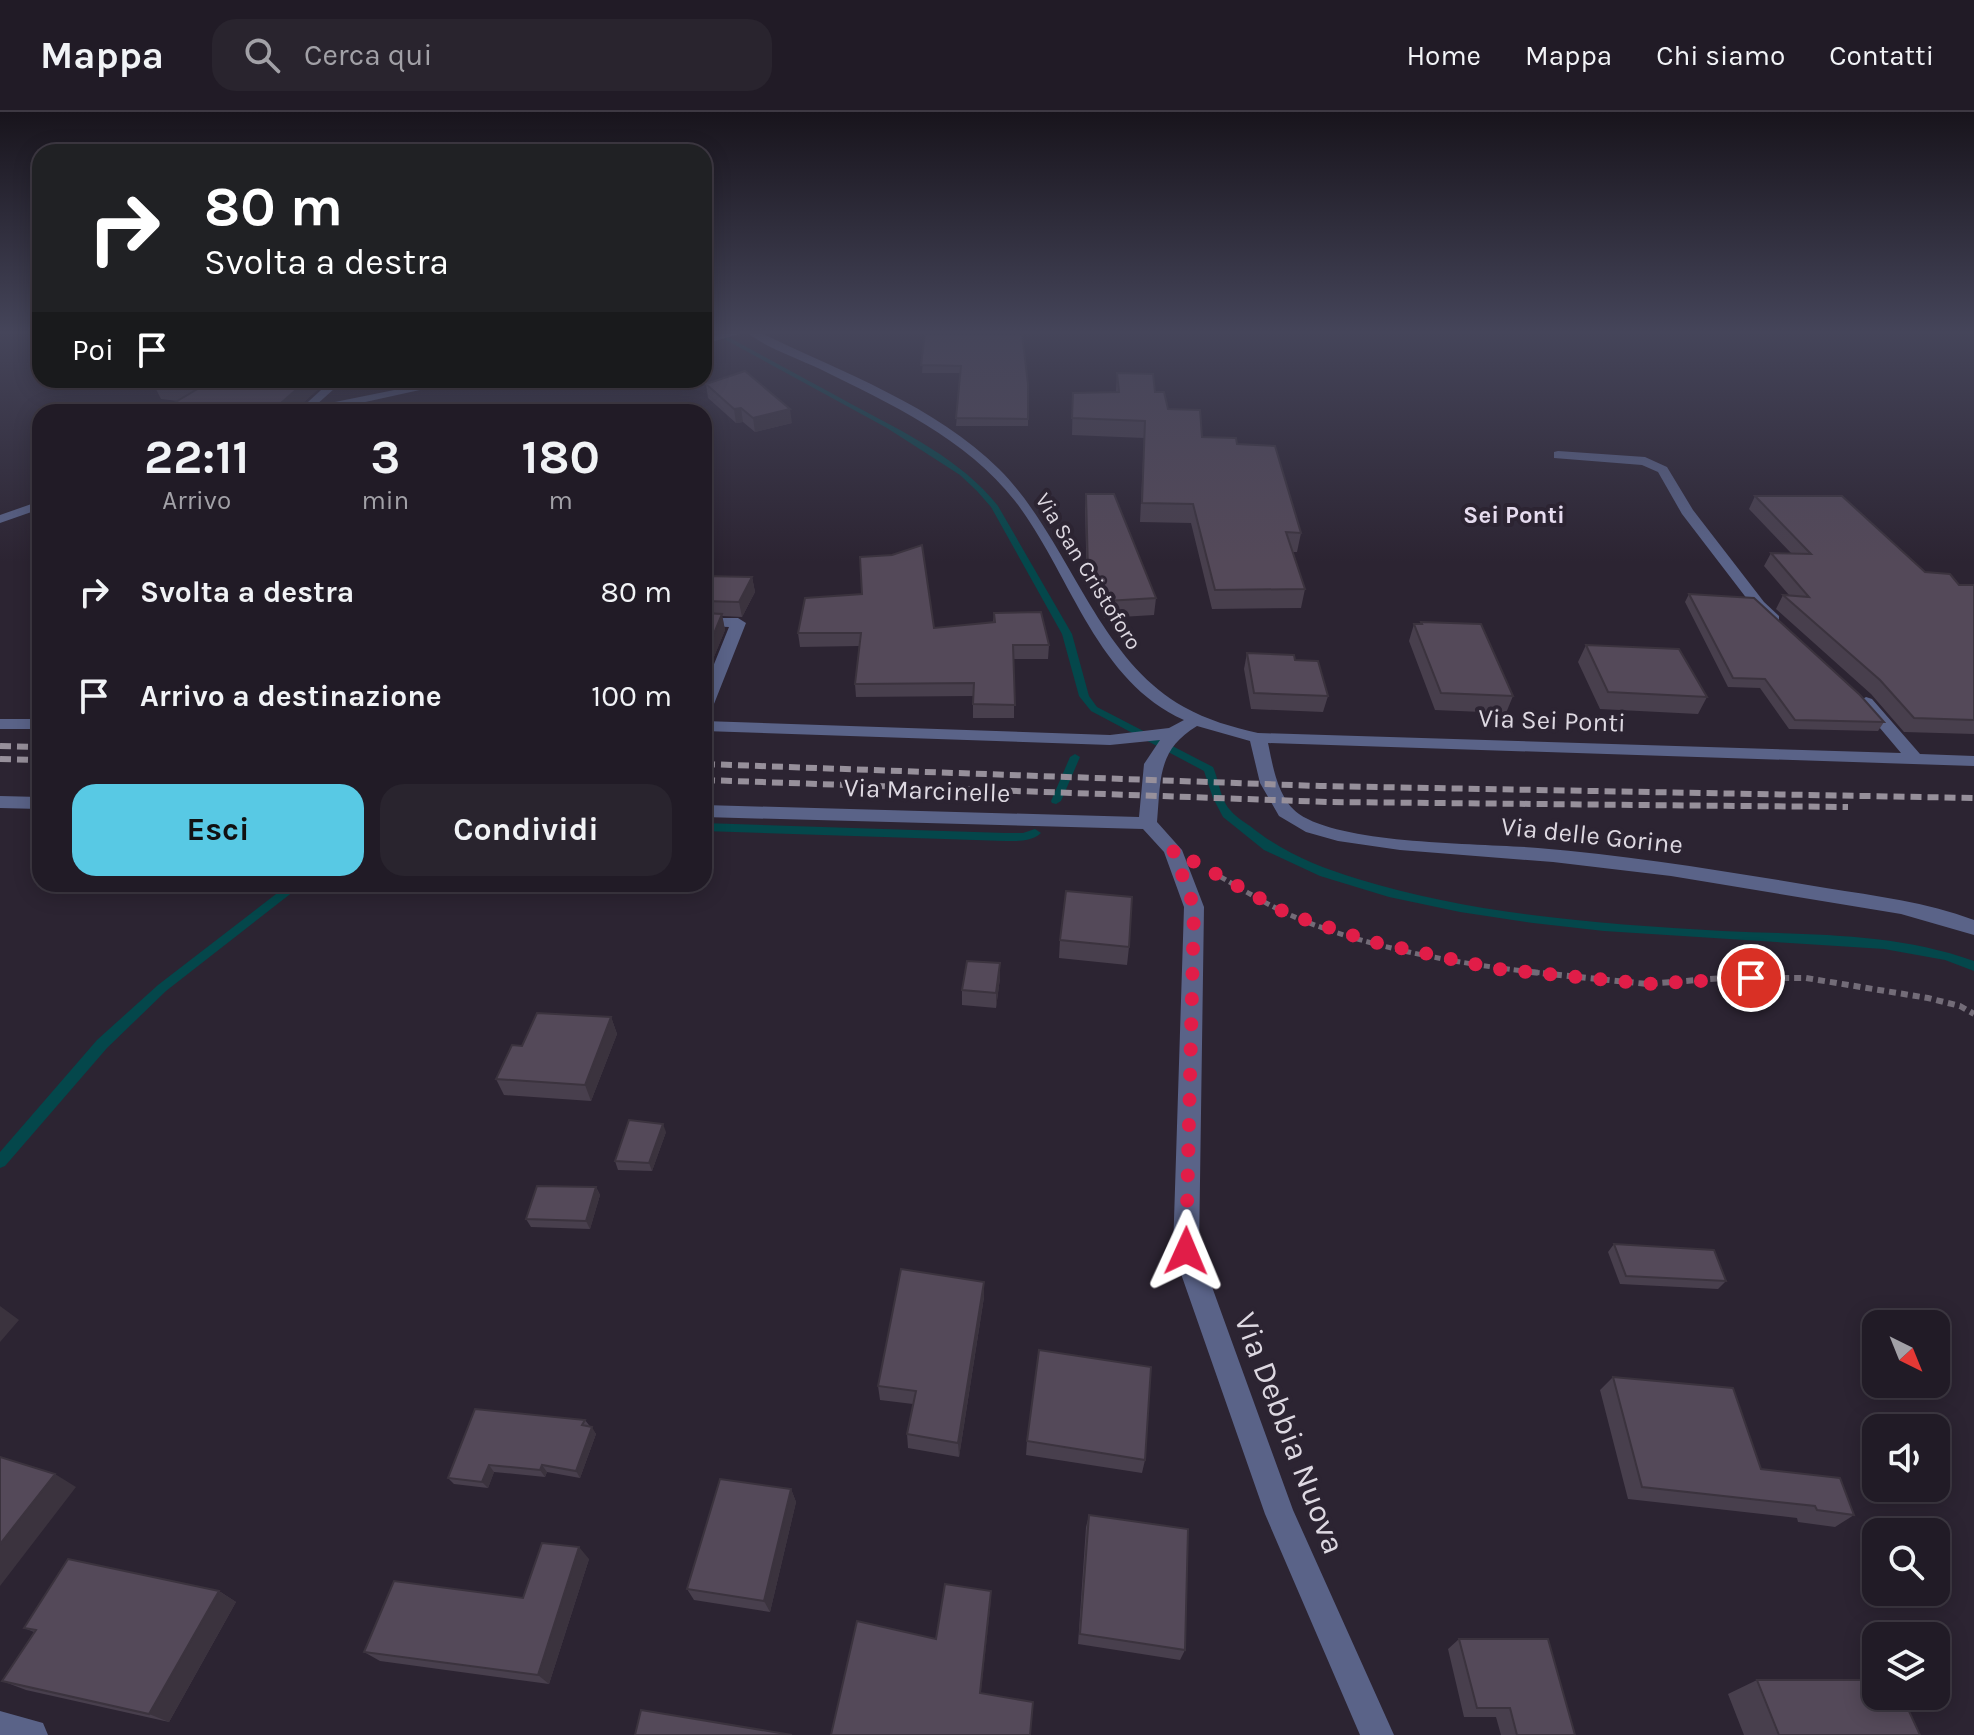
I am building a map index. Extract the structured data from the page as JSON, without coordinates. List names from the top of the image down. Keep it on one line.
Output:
{"streets":{"street":["Via San Cristoforo","Via Sei Ponti","Via Marcinelle","Via delle Gorine","Via Debbia Nuova"]},"crossings":[["Via San Cristoforo","Via Sei Ponti"],["Via Sei Ponti","Via delle Gorine"],["Via Marcinelle","Via Debbia Nuova"]],"districts":["Sei Ponti"],"north":"bottom right","page":{"header":"Mappa","search":"Cerca qui","nav":["Home","Mappa","Chi siamo","Contatti"],"turn":["80 m","Svolta a destra"],"then":"Poi","eta":["22:11","Arrivo","3","min","180","m"],"list":[{"name":"Svolta a destra","value":"80 m"},{"name":"Arrivo a destinazione","value":"100 m"}],"buttons":["Esci","Condividi"]}}
